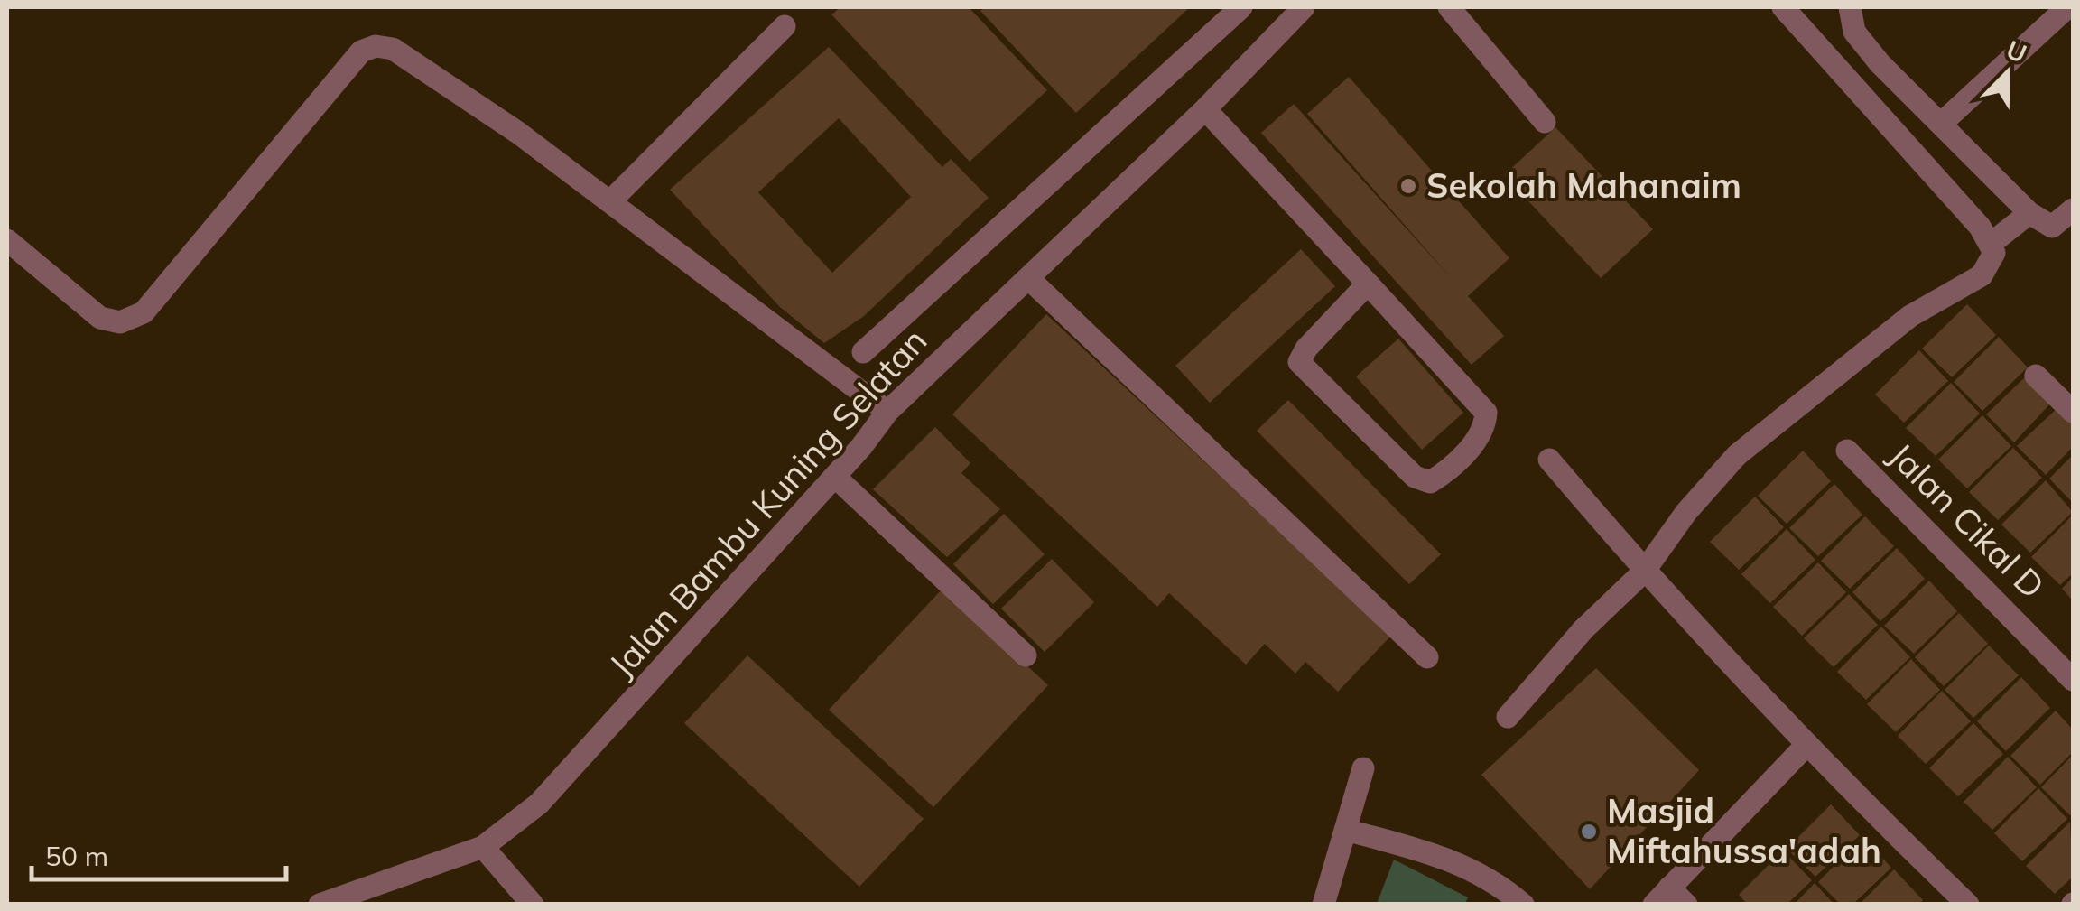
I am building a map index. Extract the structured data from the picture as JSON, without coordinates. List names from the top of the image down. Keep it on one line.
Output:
{"streets":{"street":["Jalan Bambu Kuning Selatan","Jalan Cikal D"]},"places":["Sekolah Mahanaim","Masjid Miftahussa'adah"],"scale_bar":"50 m","north":"top right"}
